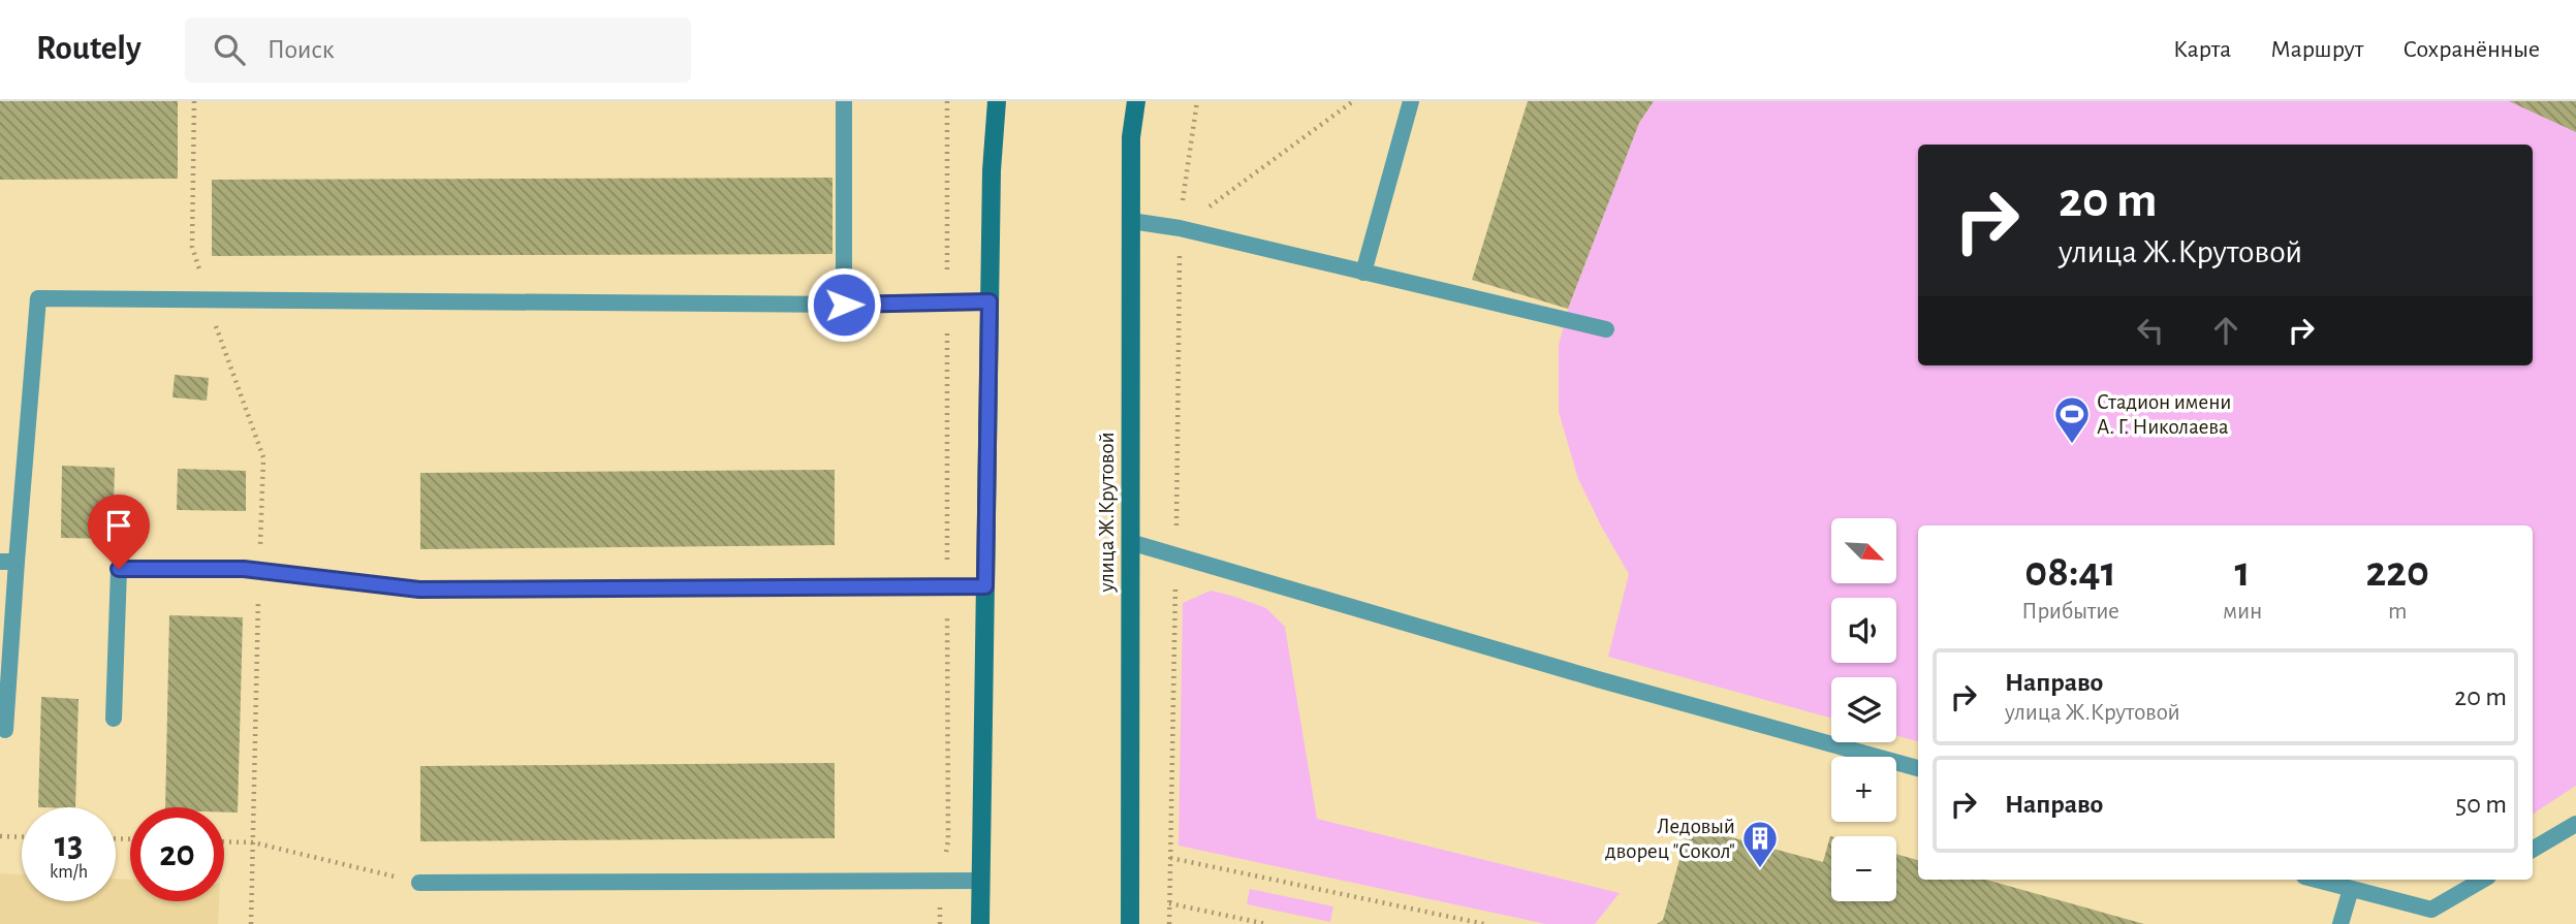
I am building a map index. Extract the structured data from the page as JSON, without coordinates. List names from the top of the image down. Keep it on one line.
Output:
{"streets":{"main road":["улица Ж.Крутовой"]},"places":{"sports":["Стадион имени А. Г. Николаева"],"building":["Ледовый дворец \"Сокол\""]},"north":"bottom right","page":{"header":"Routely","search":"Поиск","nav":["Карта","Маршрут","Сохранённые"],"turn":["20 m","улица Ж.Крутовой"],"map_buttons":["+","−"],"eta":["08:41","Прибытие","1","мин","220","m"],"list":[{"name":"Направо","note":"улица Ж.Крутовой","value":"20 m"},{"name":"Направо","value":"50 m"}],"speed":"13 km/h","limit":"20"}}
